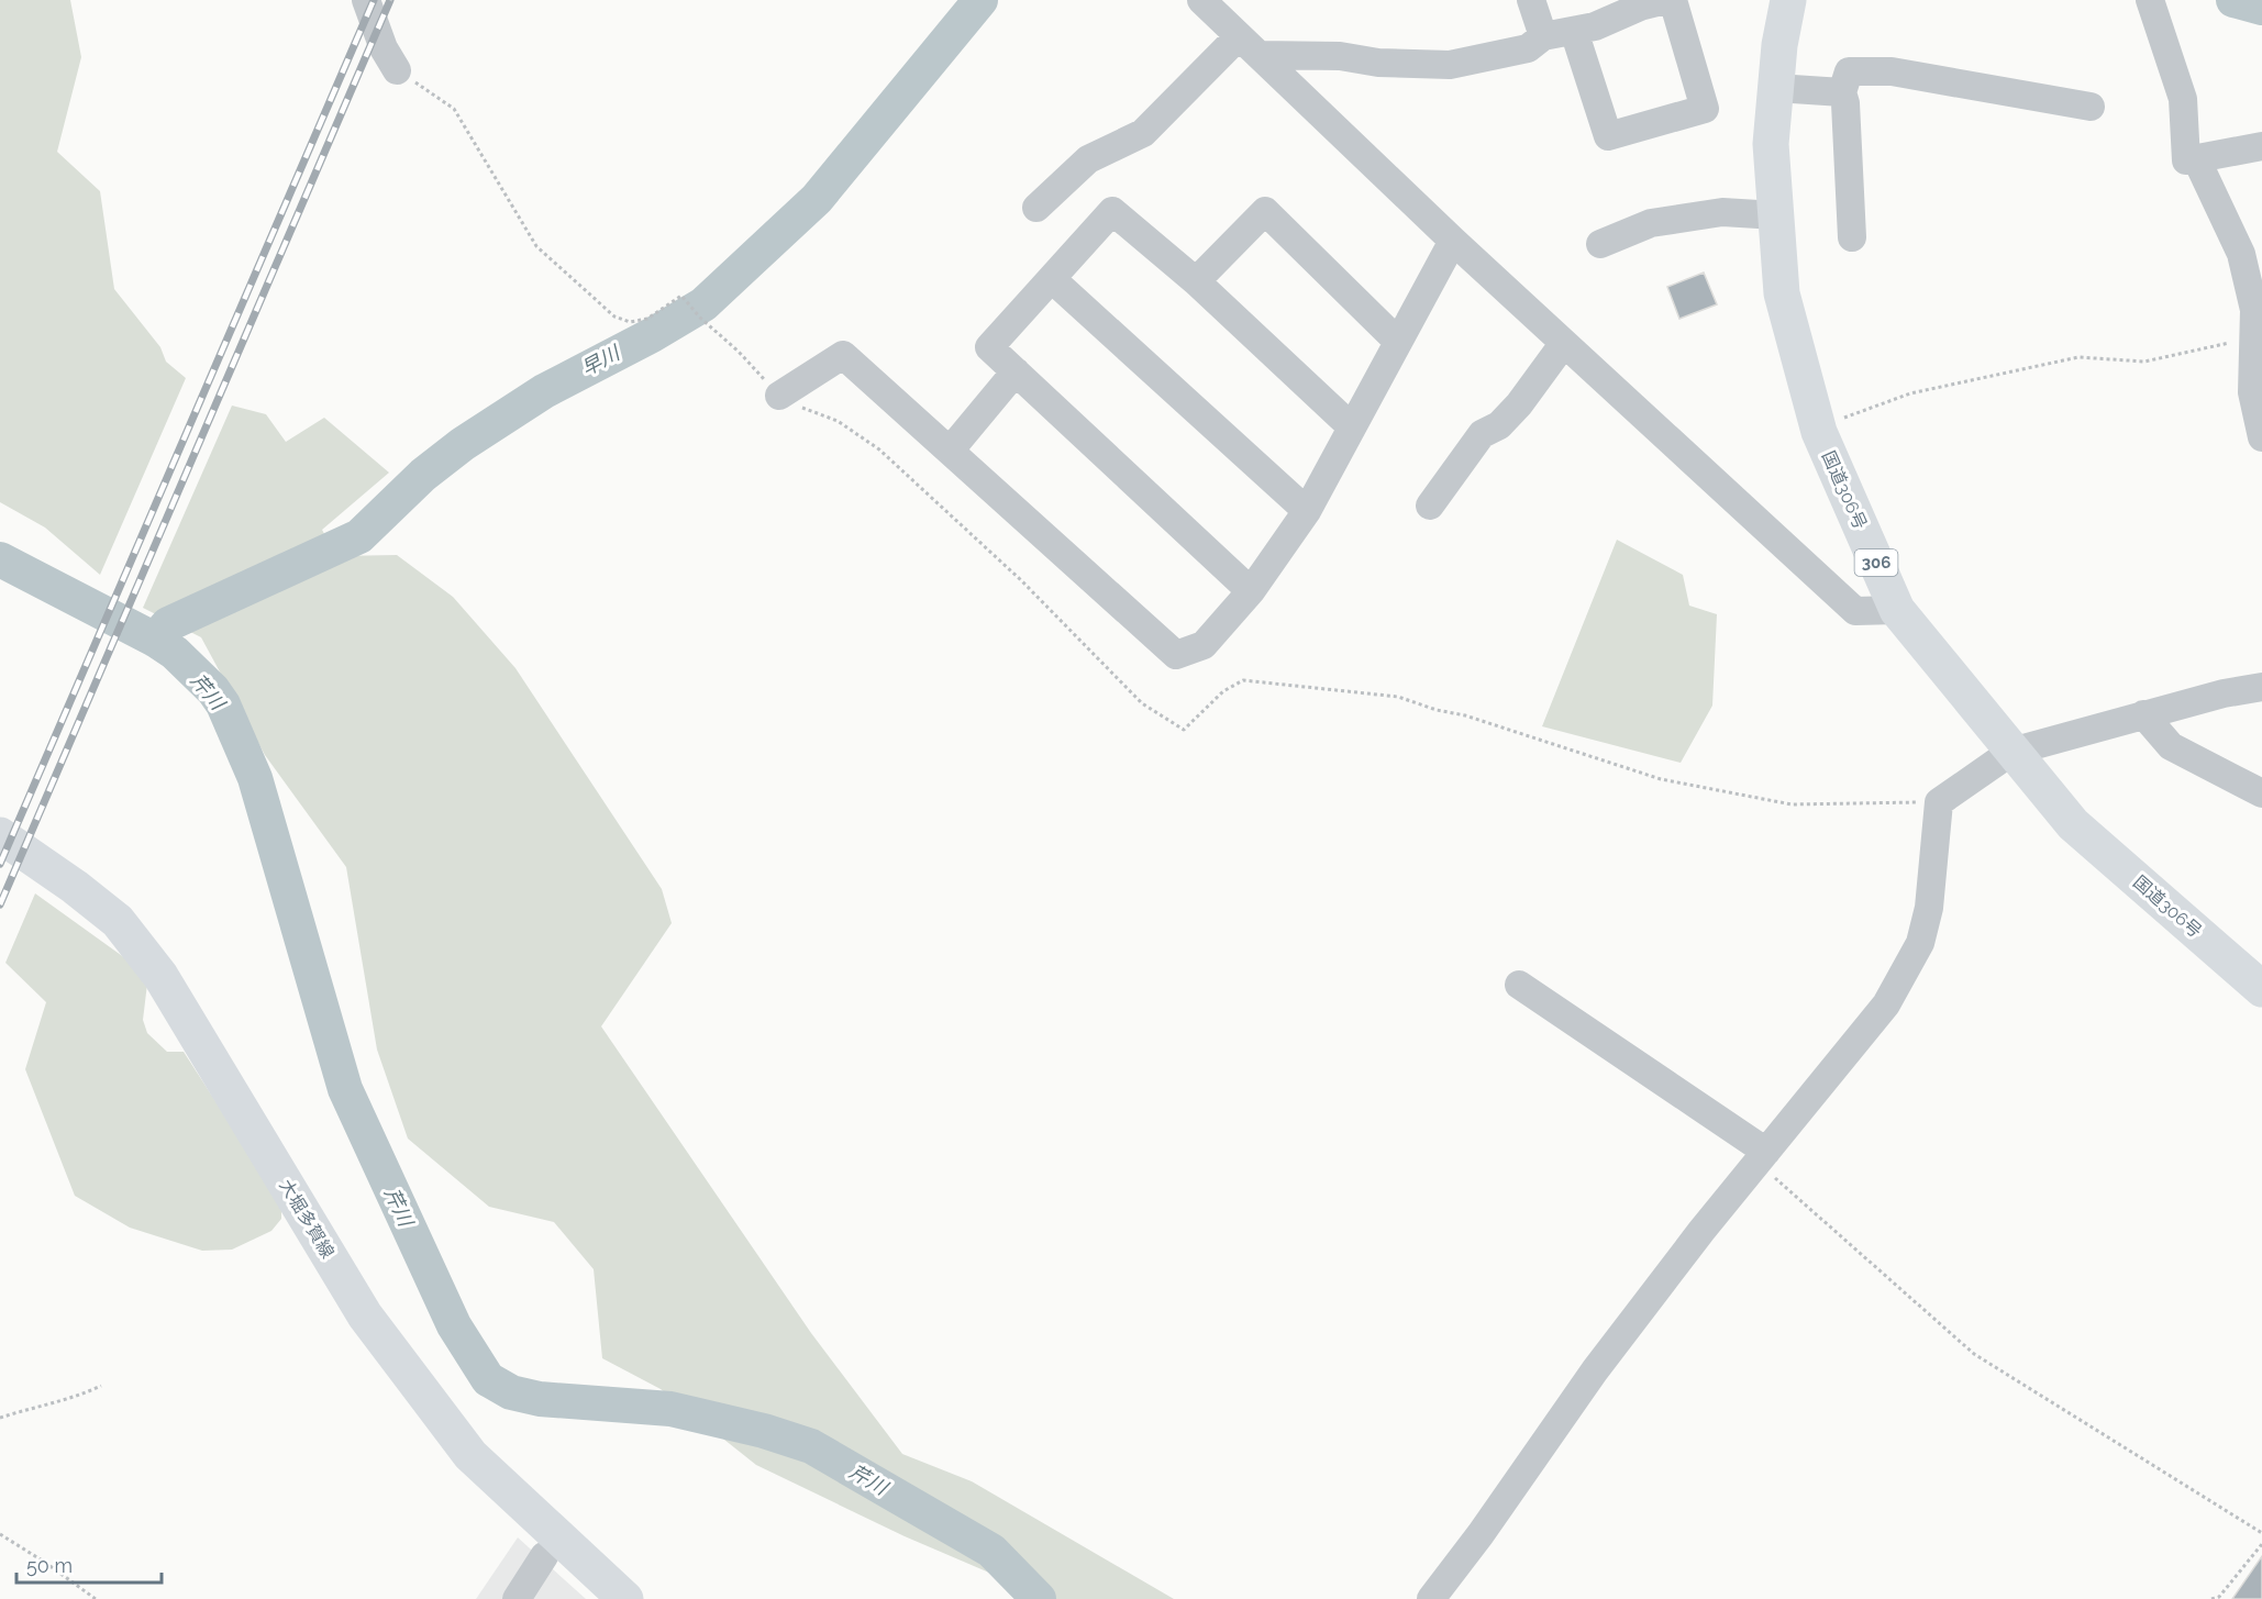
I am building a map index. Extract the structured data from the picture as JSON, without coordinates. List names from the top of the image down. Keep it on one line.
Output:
{"streets":{"main road":["国道306号","306","大堀多賀線"]},"water":["早川","芹川"],"scale_bar":"50 m"}
